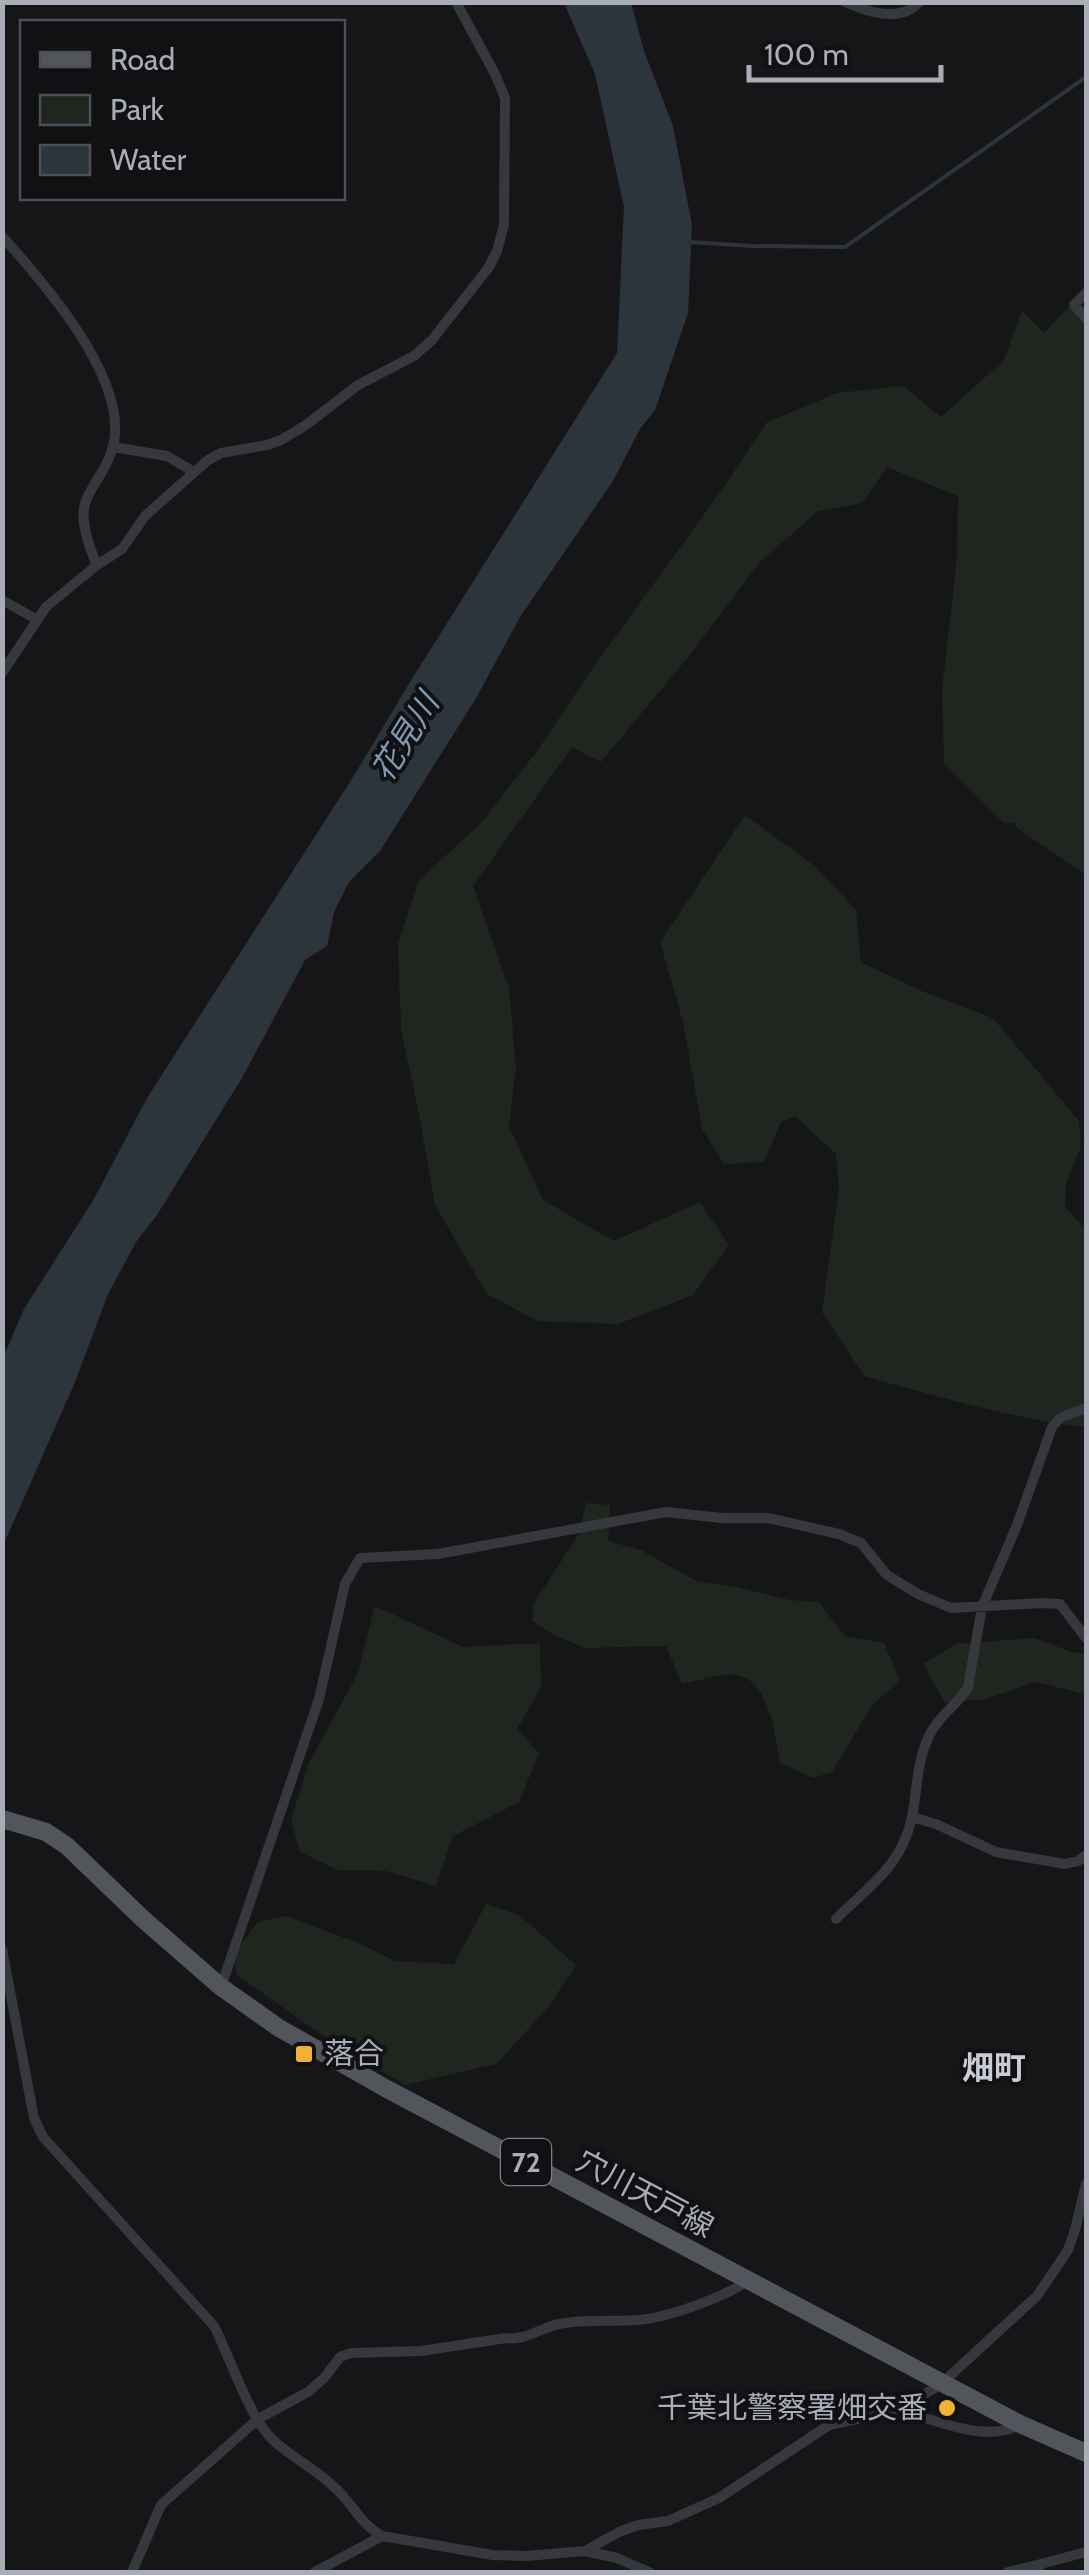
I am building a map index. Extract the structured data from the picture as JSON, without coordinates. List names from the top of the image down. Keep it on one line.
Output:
{"streets":{"main road":["72","穴川天戸線"]},"districts":["畑町"],"water":["花見川"],"places":{"transit":["落合"],"other":["千葉北警察署畑交番"]},"legend":["Road","Park","Water"],"scale_bar":"100 m"}
